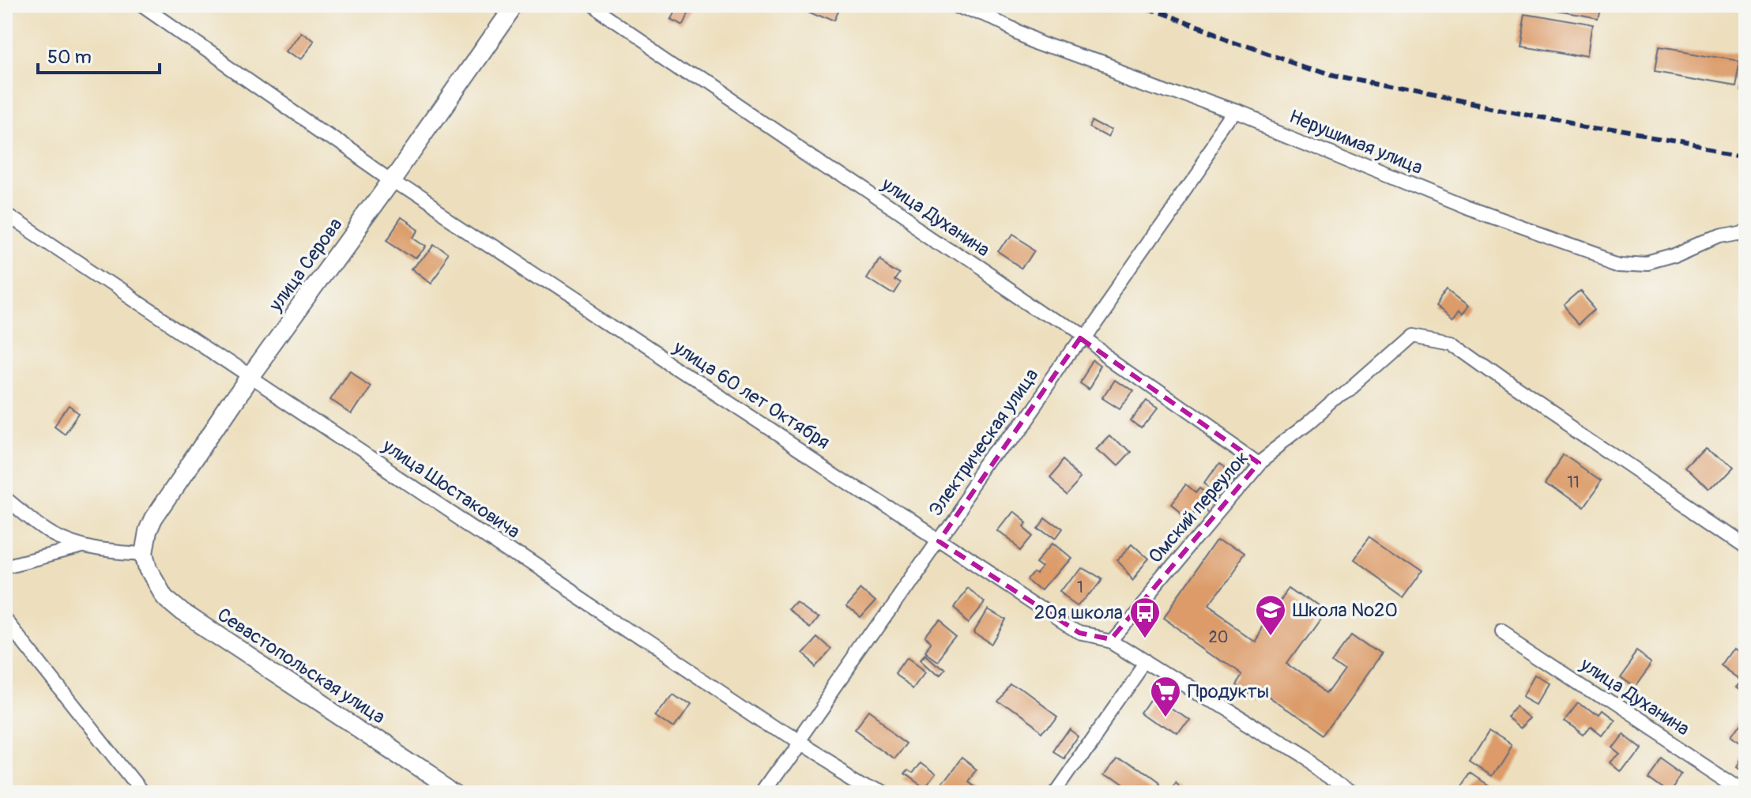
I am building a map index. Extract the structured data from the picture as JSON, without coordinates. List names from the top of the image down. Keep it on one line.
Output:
{"streets":{"street":["Нерушимая улица","улица Духанина","улица Серова","улица 60 лет Октября","Электрическая улица","улица Шостаковича","Омский переулок","Севастопольская улица"]},"crossings":[["Нерушимая улица","Электрическая улица"],["улица Духанина","Электрическая улица"],["улица Духанина","Омский переулок"],["улица Серова","улица 60 лет Октября"],["улица Серова","улица Шостаковича"],["улица Серова","Севастопольская улица"],["улица 60 лет Октября","Электрическая улица"],["улица 60 лет Октября","Омский переулок"],["Электрическая улица","улица Шостаковича"]],"places":{"school or university":["Школа №20"],"bus stop":["20я школа"],"supermarket":["Продукты"]},"house_numbers":["11","1","20"],"scale_bar":"50 m"}
